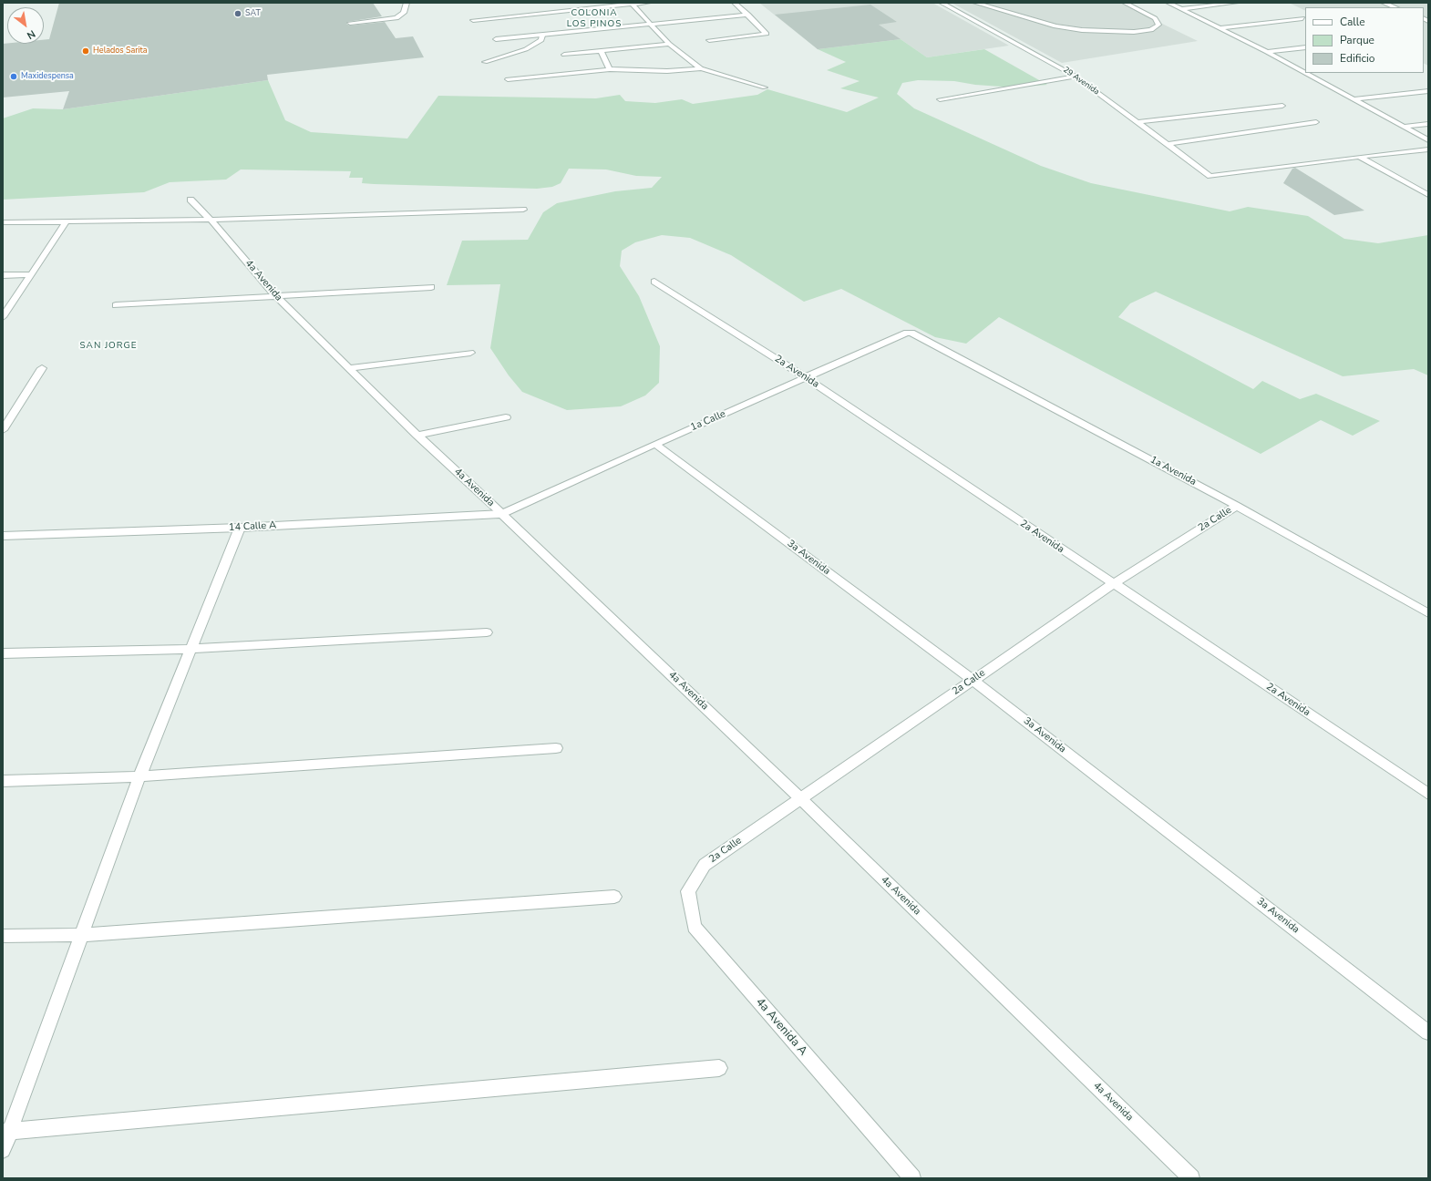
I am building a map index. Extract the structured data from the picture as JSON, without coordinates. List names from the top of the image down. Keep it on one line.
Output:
{"streets":{"street":["29 Avenida","4a Avenida","2a Avenida","1a Calle","1a Avenida","2a Calle","14 Calle A","3a Avenida","4a Avenida A"]},"crossings":[["4a Avenida","1a Calle"],["4a Avenida","2a Calle"],["4a Avenida","14 Calle A"],["2a Avenida","1a Calle"],["2a Avenida","2a Calle"],["1a Calle","1a Avenida"],["1a Calle","14 Calle A"],["1a Calle","3a Avenida"],["1a Avenida","2a Calle"],["2a Calle","3a Avenida"],["2a Calle","4a Avenida A"]],"districts":["COLONIA LOS PINOS","SAN JORGE"],"places":["SAT","Helados Sarita","Maxidespensa"],"legend":["Calle","Parque","Edificio"],"north":"bottom right"}
